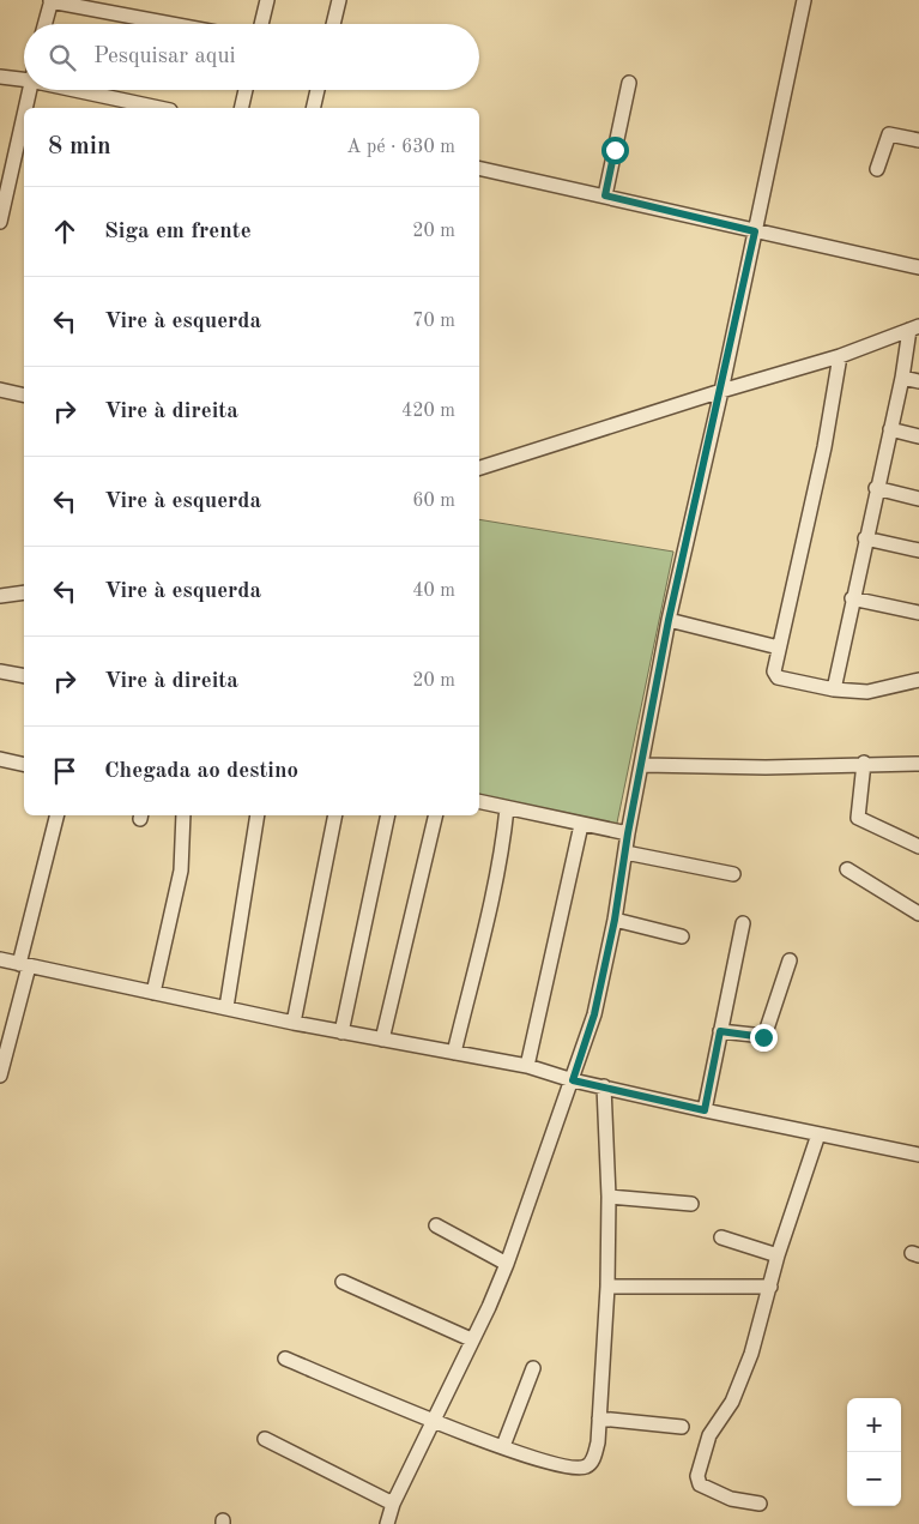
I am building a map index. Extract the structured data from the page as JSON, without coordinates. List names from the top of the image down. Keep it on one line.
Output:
{"page":{"search":"Pesquisar aqui","heading":["8 min","A pé · 630 m"],"list":[["Siga em frente","20 m"],["Vire à esquerda","70 m"],["Vire à direita","420 m"],["Vire à esquerda","60 m"],["Vire à esquerda","40 m"],["Vire à direita","20 m"],"Chegada ao destino"],"map_buttons":["+","−"]}}
